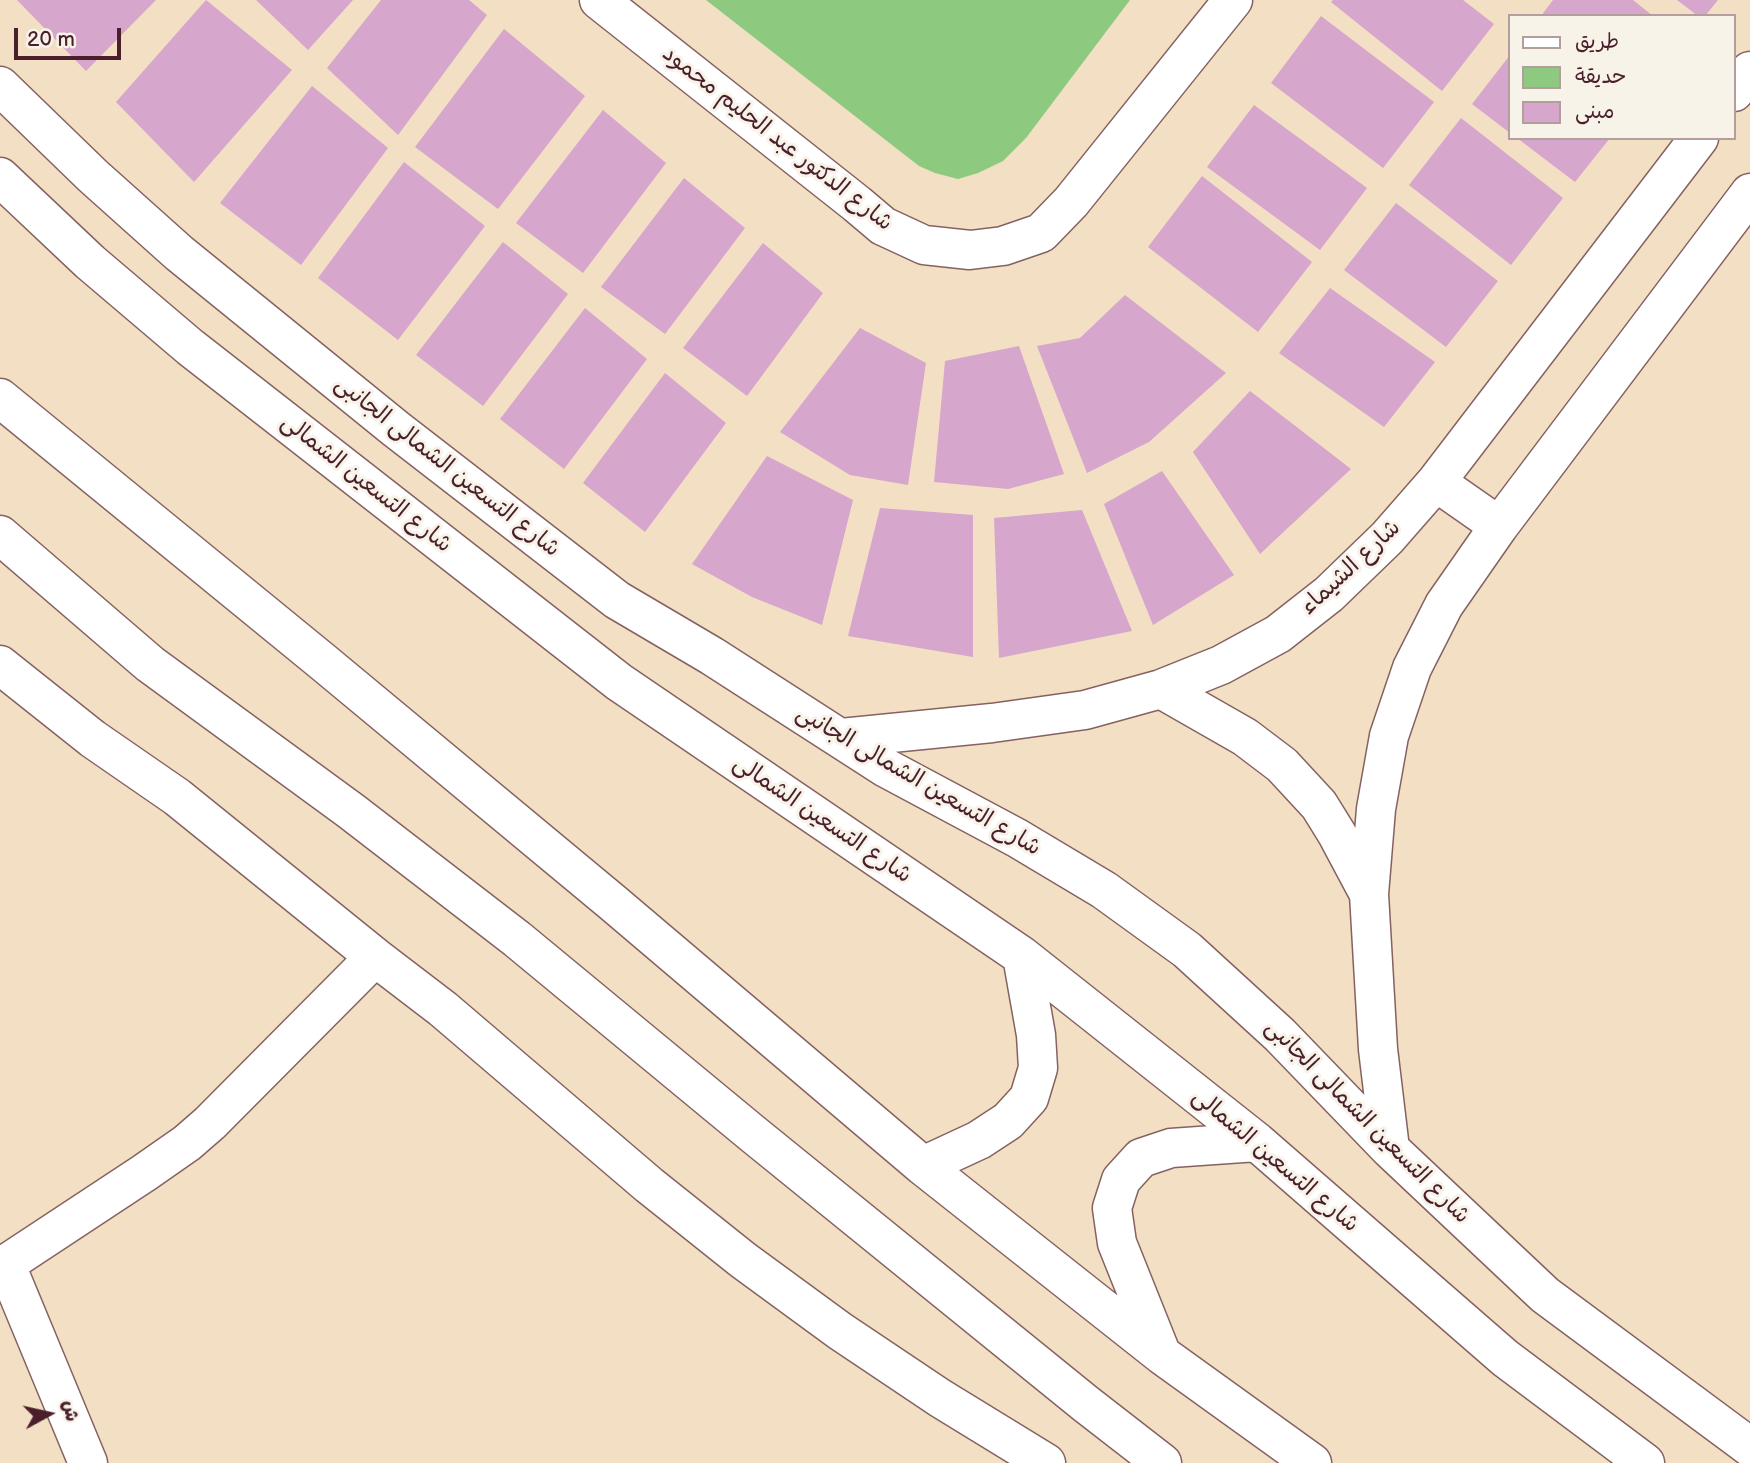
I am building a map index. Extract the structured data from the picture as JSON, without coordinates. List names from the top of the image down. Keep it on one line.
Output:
{"streets":{"street":["شارع الدكتور عبد الحليم محمود","شارع التسعين الشمالى الجانبى","شارع التسعين الشمالى","شارع الشيماء"]},"crossings":[["شارع التسعين الشمالى الجانبى","شارع الشيماء"]],"legend":["طريق","حديقة","مبنى"],"scale_bar":"20 m","north":"right"}
